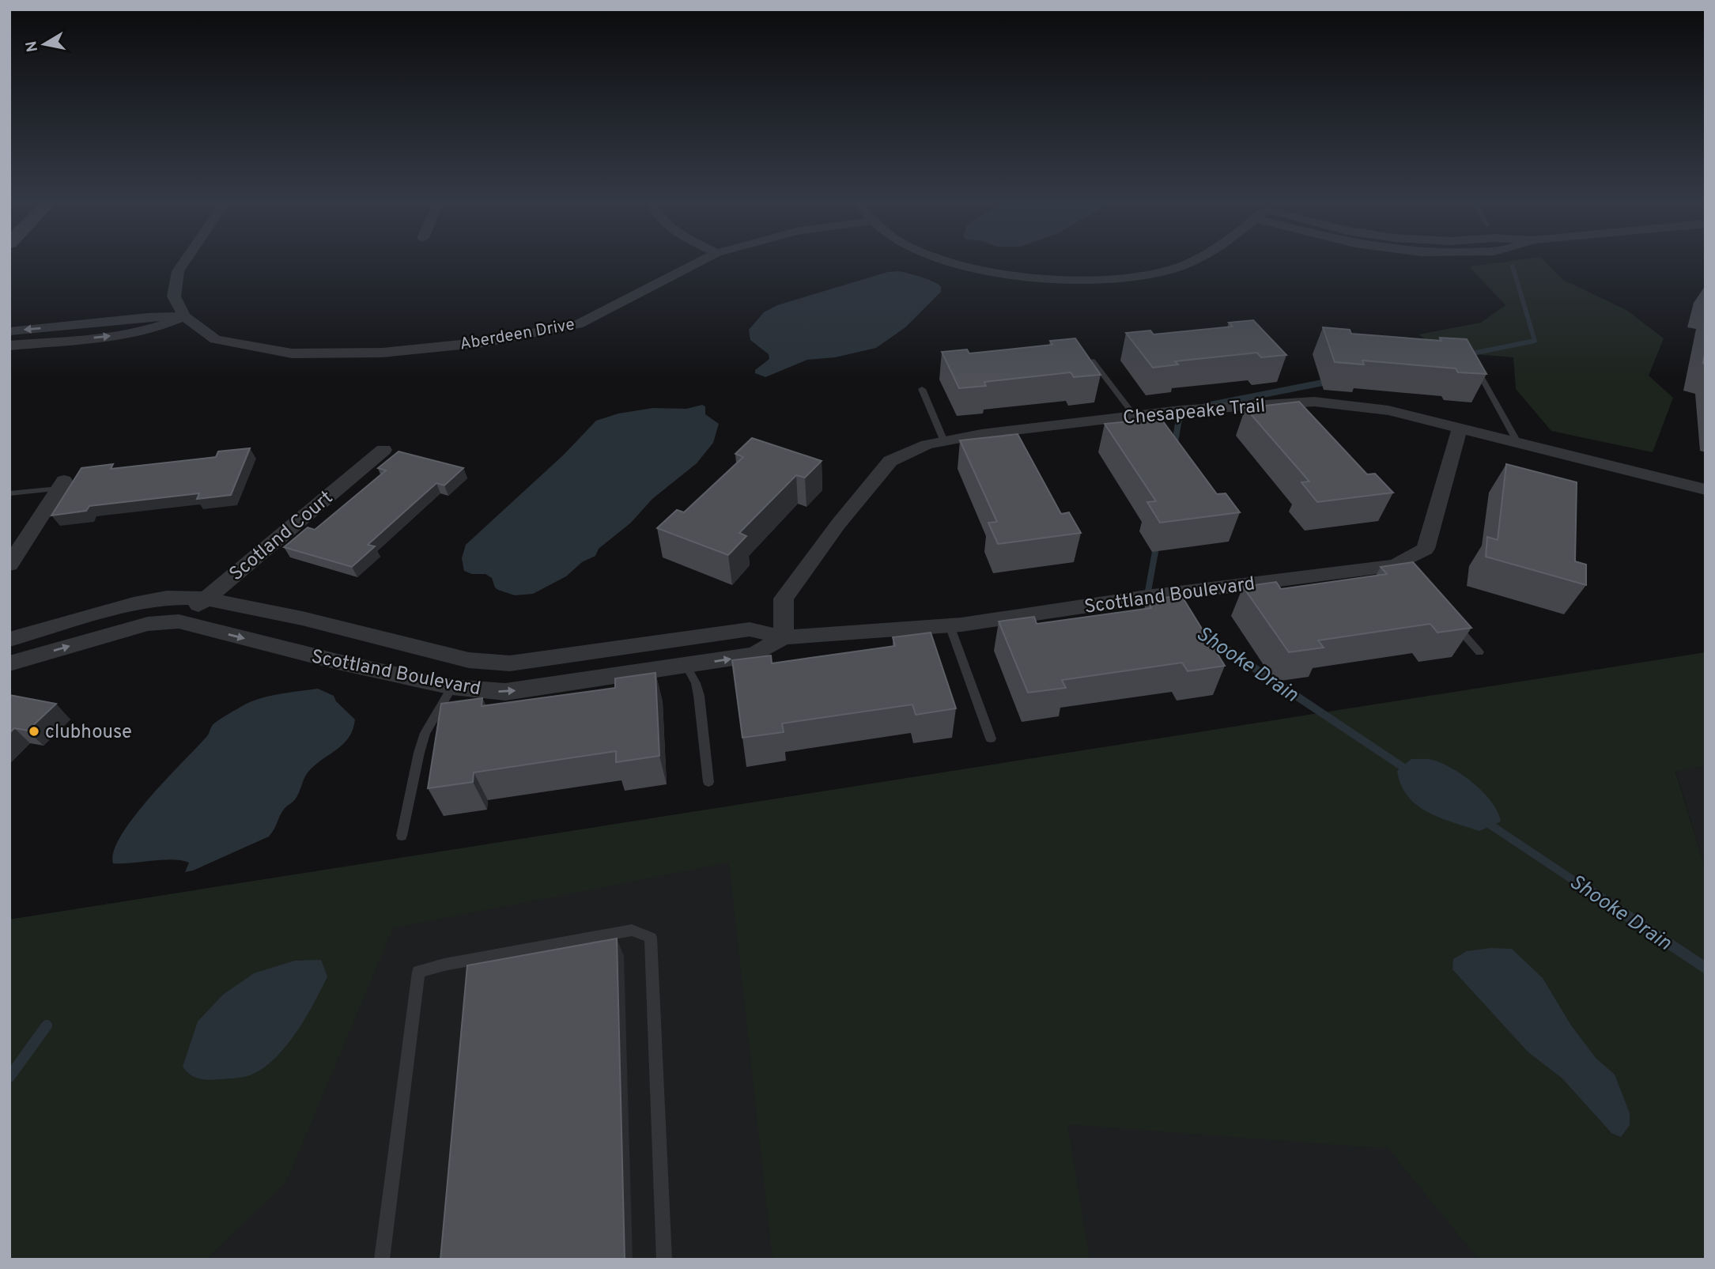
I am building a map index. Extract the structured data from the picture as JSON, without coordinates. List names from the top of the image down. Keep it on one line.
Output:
{"streets":{"street":["Aberdeen Drive","Chesapeake Trail","Scotland Court","Scottland Boulevard"]},"crossings":[["Chesapeake Trail","Scottland Boulevard"],["Scotland Court","Scottland Boulevard"]],"water":["Shooke Drain"],"places":["clubhouse"],"north":"left"}
